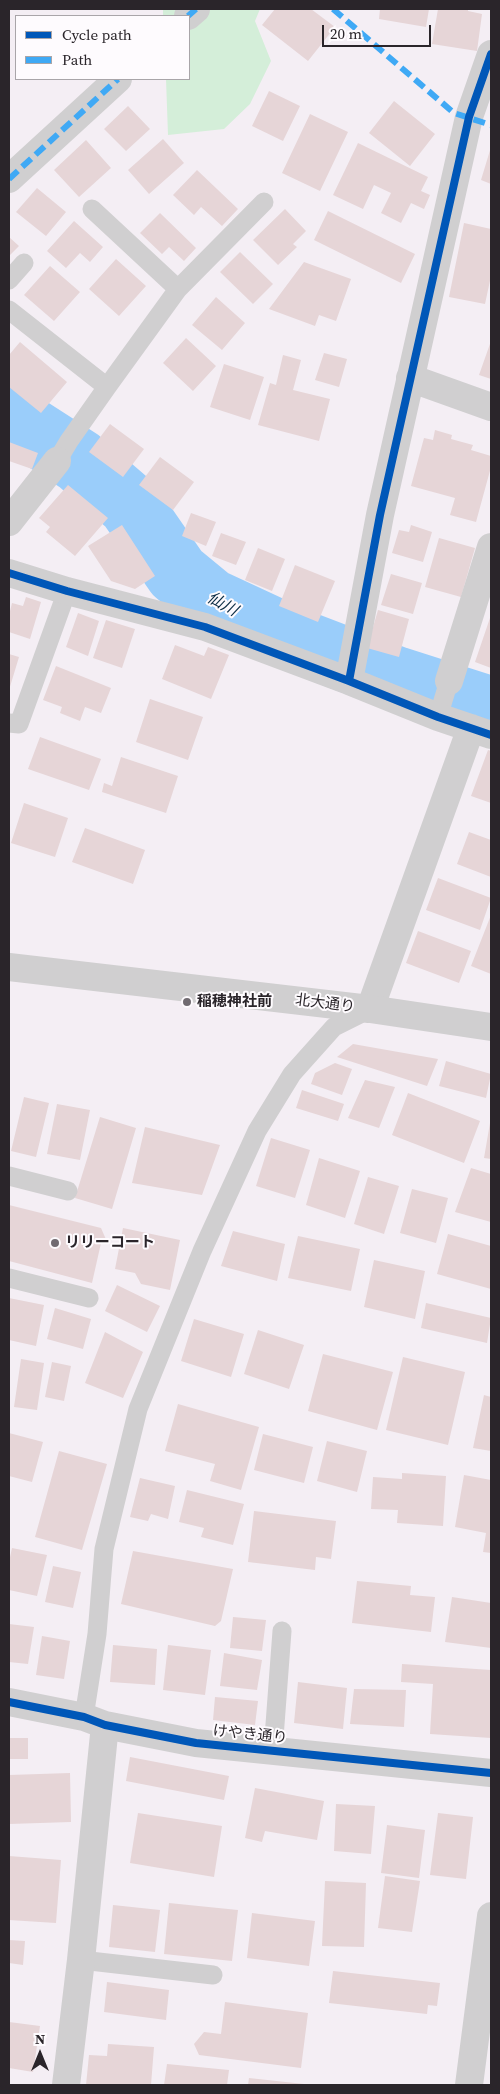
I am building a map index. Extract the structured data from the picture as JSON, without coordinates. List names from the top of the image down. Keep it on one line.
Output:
{"streets":{"street":["北大通り","けやき通り"]},"water":["仙川"],"places":["稲穂神社前","リリーコート"],"legend":["Cycle path","Path"],"scale_bar":"20 m","north":"top"}
